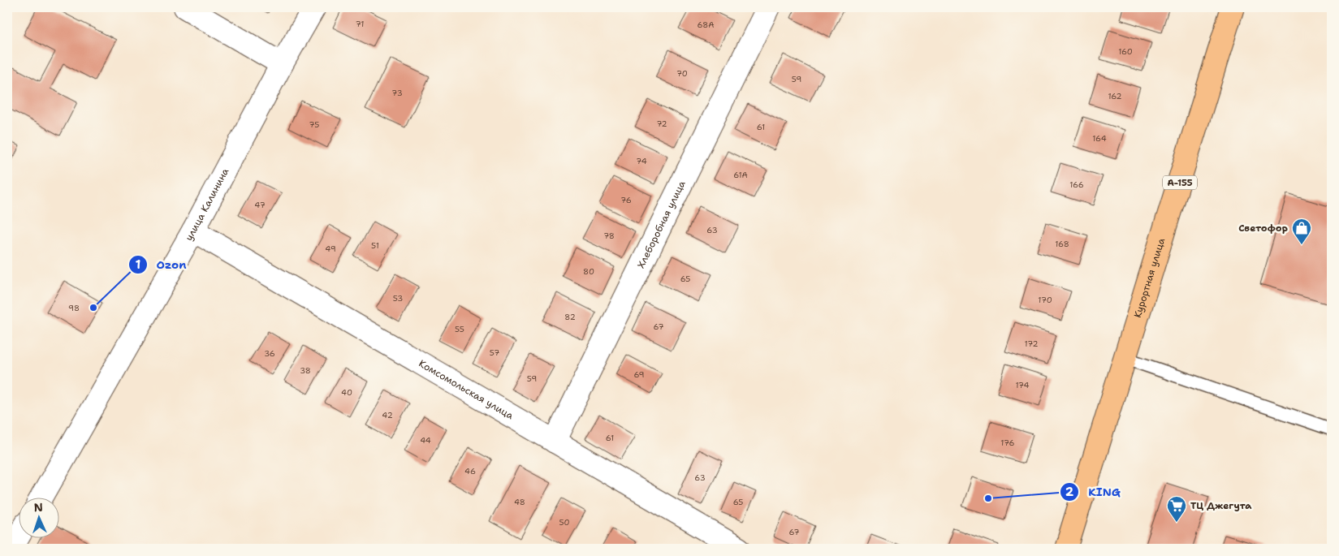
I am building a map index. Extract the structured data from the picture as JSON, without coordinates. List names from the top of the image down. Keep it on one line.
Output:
{"streets":{"main road":["А-155","Курортная улица"],"street":["улица Калинина","Хлеборобная улица","Комсомольская улица"]},"crossings":[["улица Калинина","Комсомольская улица"],["Хлеборобная улица","Комсомольская улица"]],"places":{"shop":["Светофор"],"other":["Ozon","KING"],"supermarket":["ТЦ Джегута"]},"house_numbers":["71","68А","160","70","59","73","162","72","75","61","164","74","61А","166","76","47","63","78","168","51","49","80","65","53","170","98","82","67","55","172","57","36","38","69","59","174","40","42","61","44","176","46","63","48","65","50","67"],"north":"top"}
